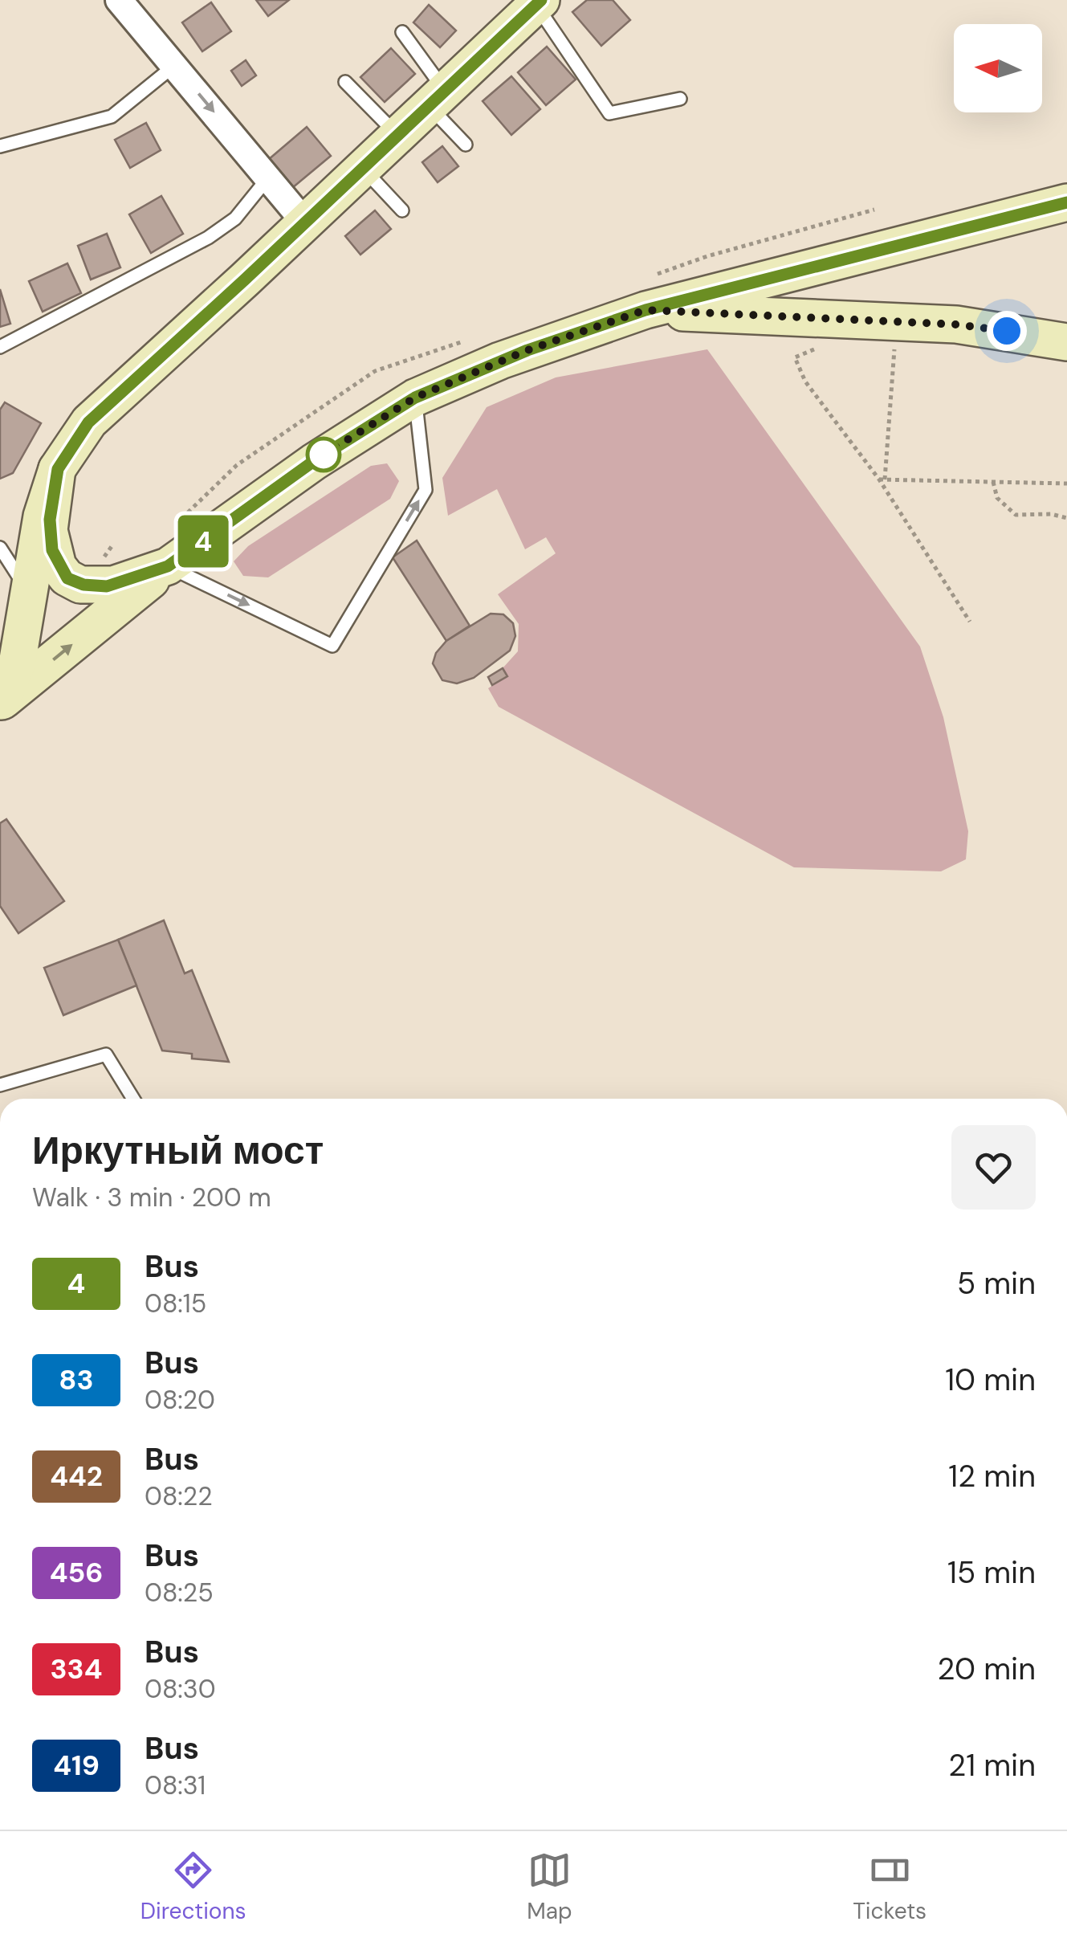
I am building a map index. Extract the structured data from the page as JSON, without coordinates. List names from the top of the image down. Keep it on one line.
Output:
{"lines":["bus line 4"],"north":"left","page":{"on_map":"4","heading":["Иркутный мост","Walk · 3 min · 200 m"],"list":[{"mark":"4","name":"Bus","note":"08:15","value":"5 min"},{"mark":"83","name":"Bus","note":"08:20","value":"10 min"},{"mark":"442","name":"Bus","note":"08:22","value":"12 min"},{"mark":"456","name":"Bus","note":"08:25","value":"15 min"},{"mark":"334","name":"Bus","note":"08:30","value":"20 min"},{"mark":"419","name":"Bus","note":"08:31","value":"21 min"}],"tabs":["Directions","Map","Tickets"]}}
